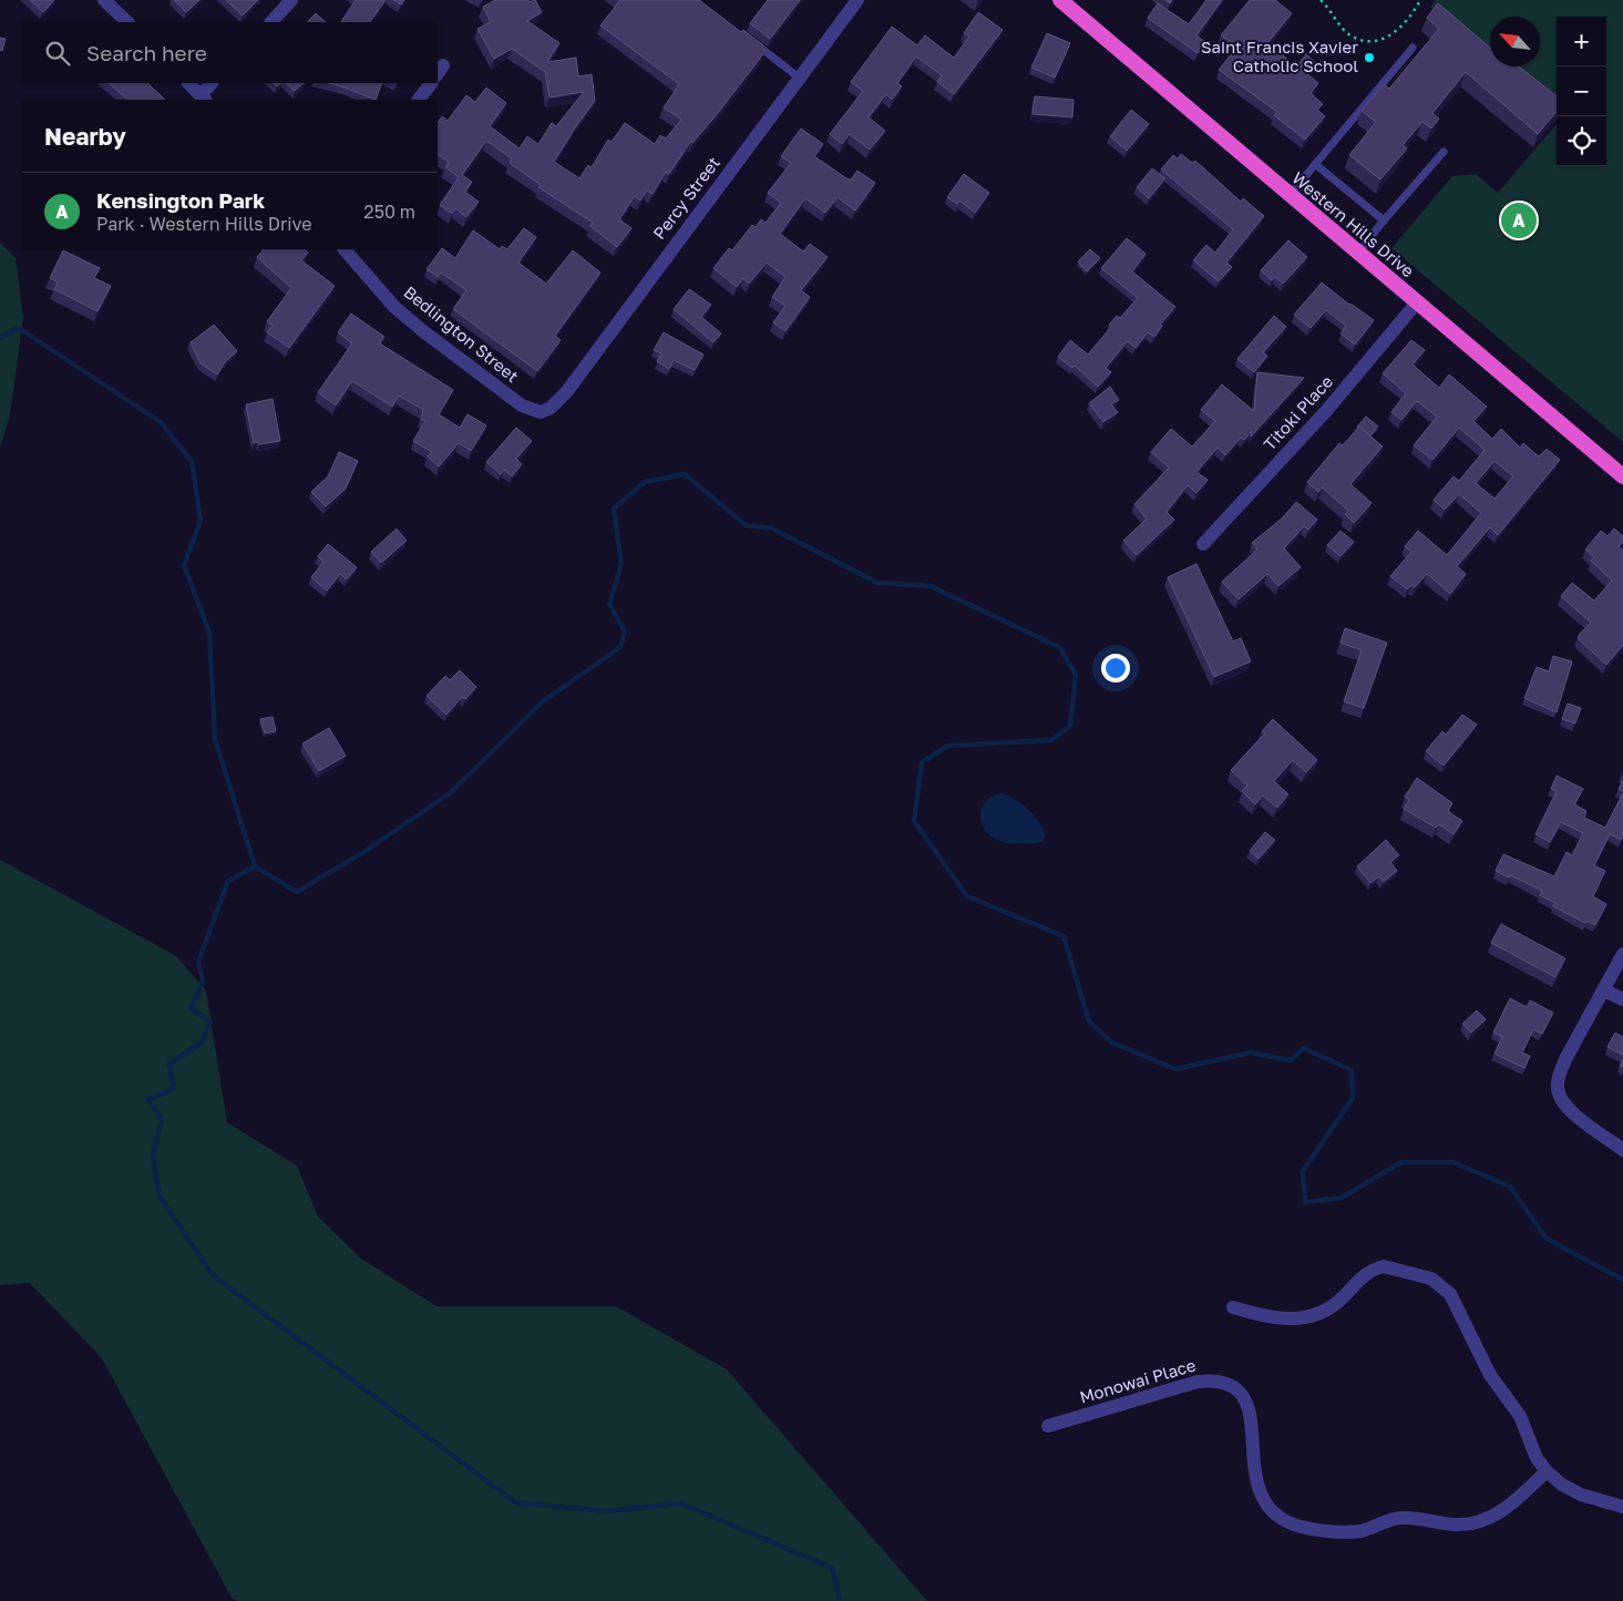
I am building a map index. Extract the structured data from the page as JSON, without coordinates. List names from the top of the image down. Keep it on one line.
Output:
{"streets":{"highway":["Western Hills Drive"],"street":["Percy Street","Bedlington Street","Titoki Place","Monowai Place"]},"crossings":[["Percy Street","Bedlington Street"],["Western Hills Drive","Titoki Place"]],"places":["Saint Francis Xavier Catholic School"],"north":"top left","page":{"map_buttons":["+","−"],"search":"Search here","heading":"Nearby","list":[{"mark":"A","name":"Kensington Park","note":"Park · Western Hills Drive","value":"250 m"}],"pins":"A"}}
